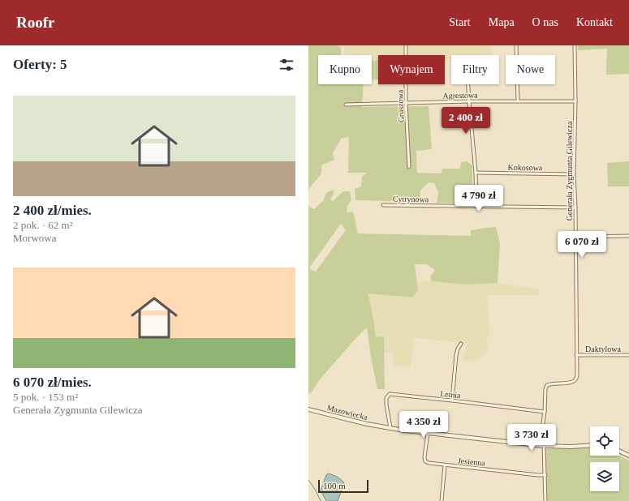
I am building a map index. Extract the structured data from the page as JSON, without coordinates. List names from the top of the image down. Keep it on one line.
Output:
{"streets":{"street":["Agrestowa","Gruszowa","Kokosowa","Generała Zygmunta Gilewicza","Cytrynowa","Daktylowa","Letnia","Mazowiecka","Jesienna"]},"crossings":[["Agrestowa","Gruszowa"],["Agrestowa","Generała Zygmunta Gilewicza"],["Kokosowa","Generała Zygmunta Gilewicza"],["Generała Zygmunta Gilewicza","Cytrynowa"],["Generała Zygmunta Gilewicza","Daktylowa"],["Generała Zygmunta Gilewicza","Letnia"],["Generała Zygmunta Gilewicza","Mazowiecka"],["Letnia","Mazowiecka"],["Mazowiecka","Jesienna"]],"scale_bar":"100 m","page":{"header":"Roofr","nav":["Start","Mapa","O nas","Kontakt"],"heading":"Oferty: 5","chip":["Kupno","Wynajem","Filtry","Nowe"],"list":[{"name":"2 400 zł/mies.","note":"2 pok. · 62 m² · Morwowa"},{"name":"6 070 zł/mies.","note":"5 pok. · 153 m² · Generała Zygmunta Gilewicza"}],"price":["2 400 zł","4 790 zł","6 070 zł","4 350 zł","3 730 zł"],"scale":"100 m"}}
